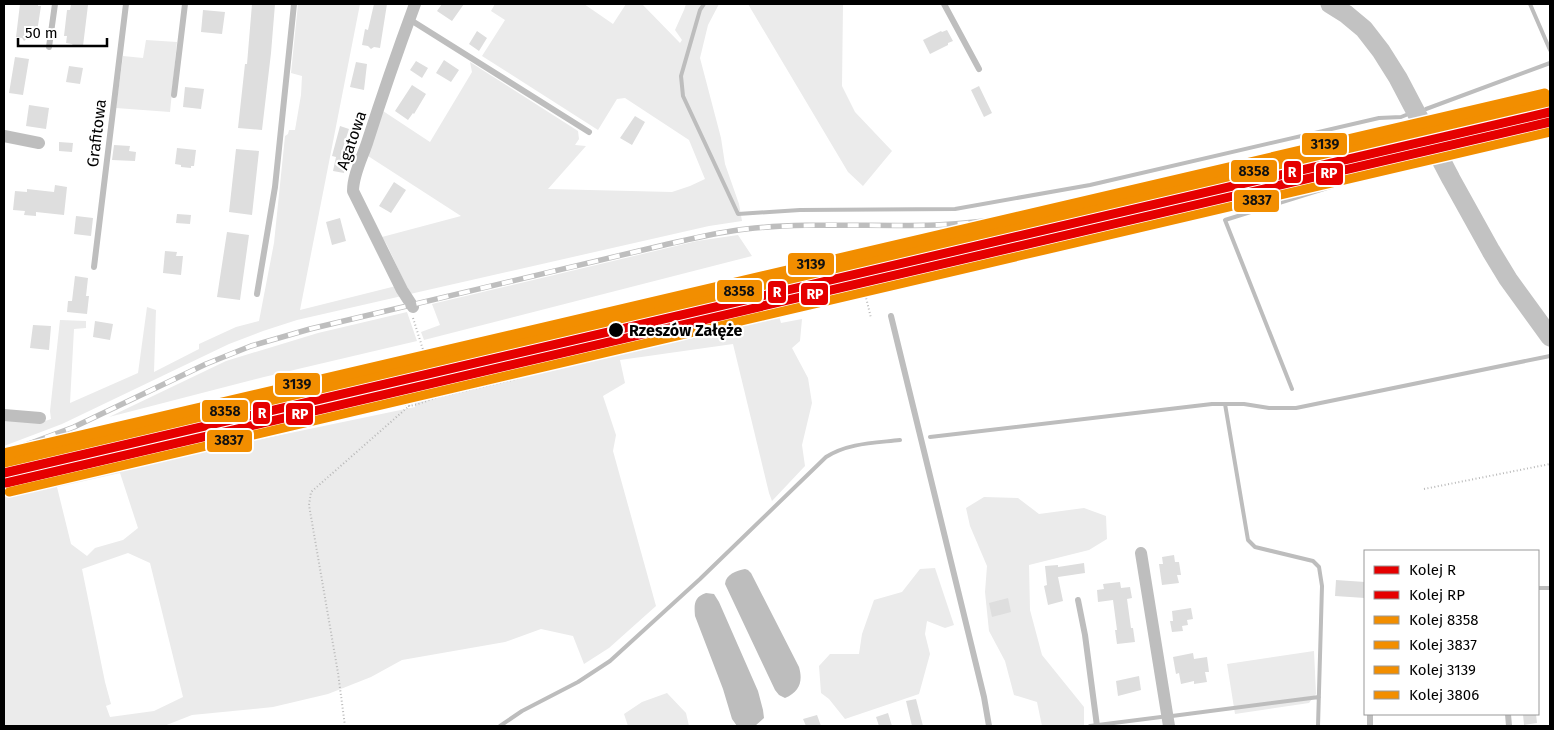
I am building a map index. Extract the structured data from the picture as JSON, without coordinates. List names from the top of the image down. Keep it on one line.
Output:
{"streets":{"street":["Agatowa"],"lane":["Grafitowa"]},"places":["Rzeszów Załęże"],"lines":["rail line 3139","rail line 3806","rail line 8358","rail line R","rail line RP","rail line 3837"],"legend":["Kolej R","Kolej RP","Kolej 8358","Kolej 3837","Kolej 3139","Kolej 3806"],"scale_bar":"50 m"}
